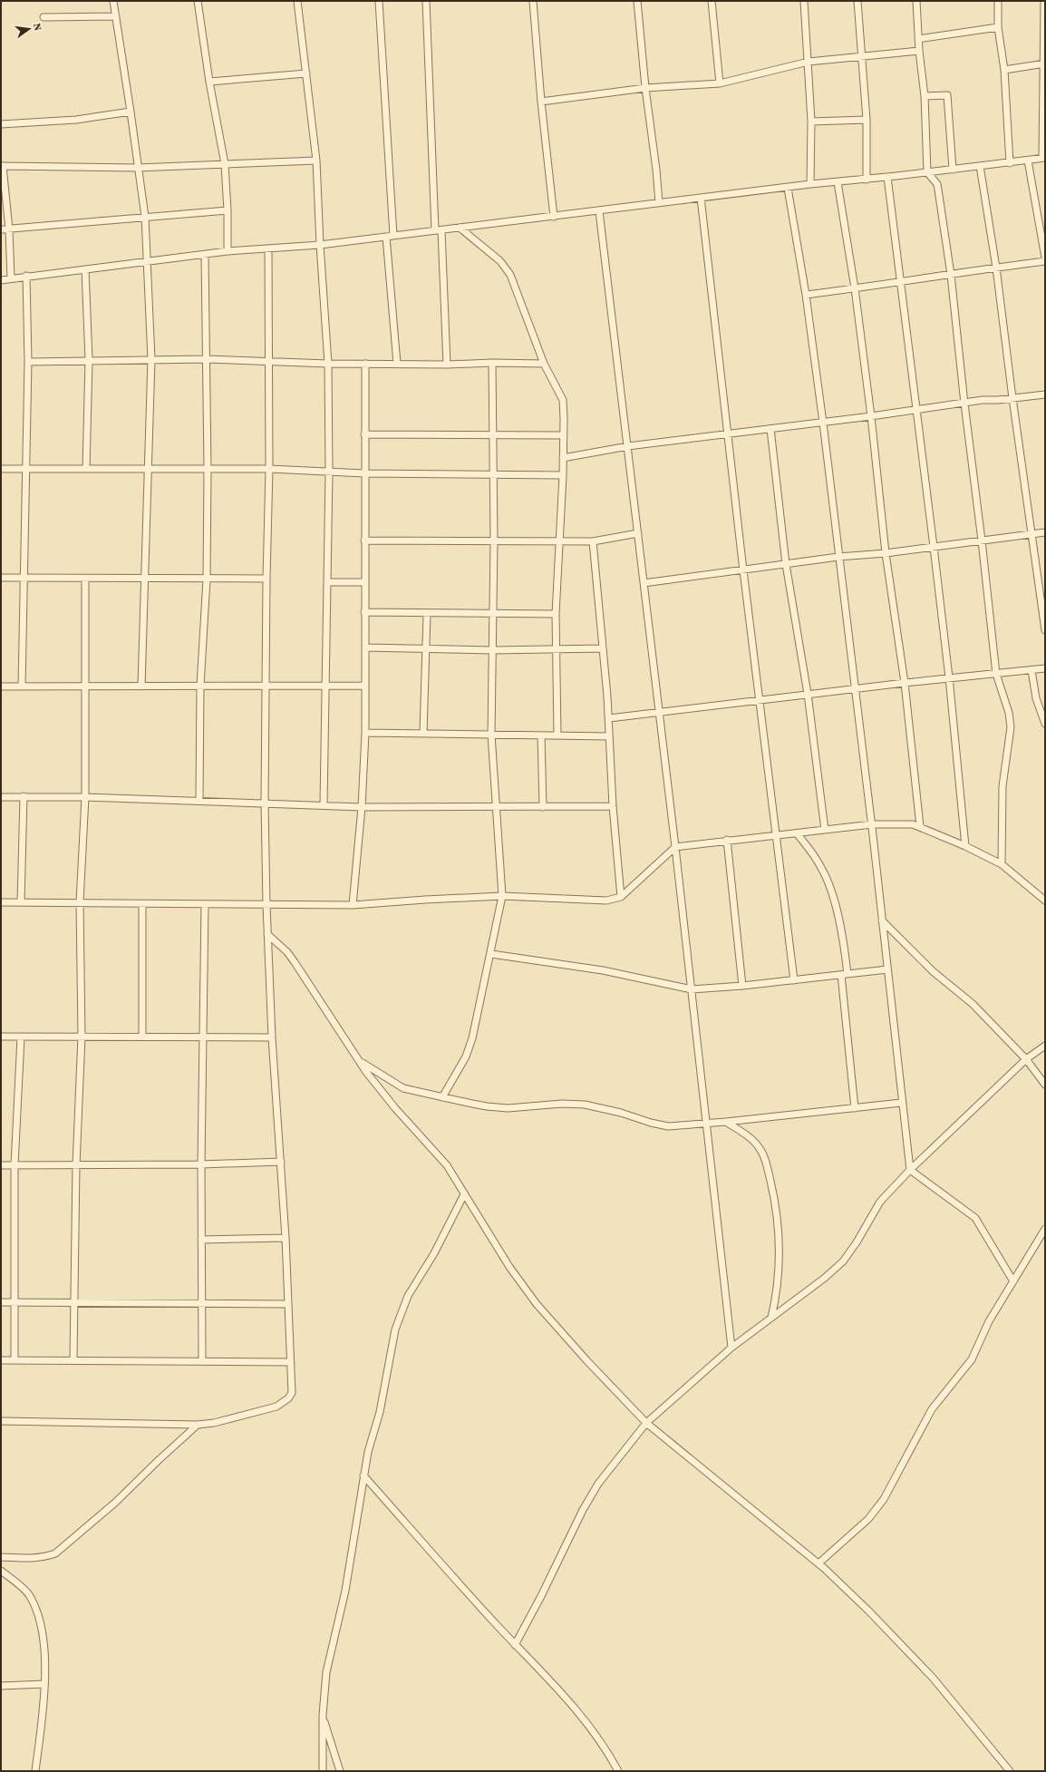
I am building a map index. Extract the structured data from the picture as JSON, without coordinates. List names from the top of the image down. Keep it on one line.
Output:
{"north":"right"}
